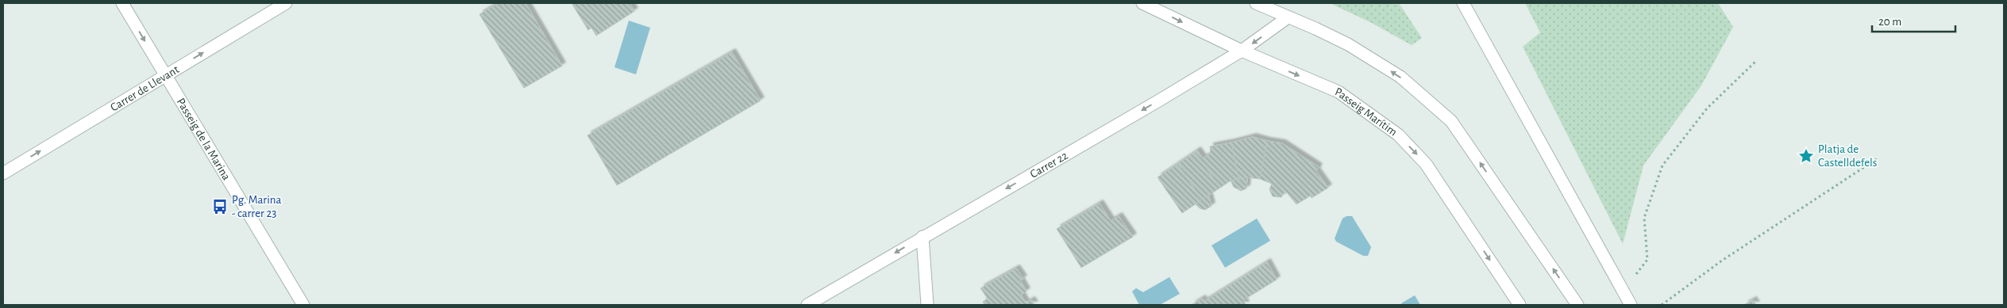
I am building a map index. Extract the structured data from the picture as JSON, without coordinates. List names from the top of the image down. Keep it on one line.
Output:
{"streets":{"street":["Carrer de Llevant","Passeig Marítim","Passeig de la Marina","Carrer 22"]},"crossings":[["Carrer de Llevant","Passeig de la Marina"],["Passeig Marítim","Carrer 22"]],"one_way":["Carrer de Llevant","Carrer 22"],"places":{"place":["Platja de Castelldefels"],"bus stop":["Pg. Marina - carrer 23"]},"scale_bar":"20 m"}
